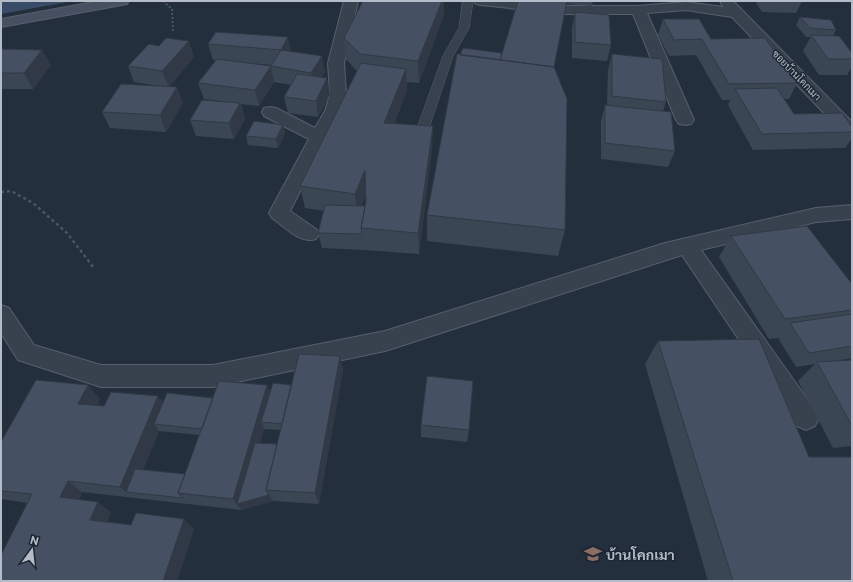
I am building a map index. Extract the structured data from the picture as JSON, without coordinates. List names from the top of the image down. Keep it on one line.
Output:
{"streets":{"street":["ซอยบ้านโคกเมา"]},"places":{"school or university":["บ้านโคกเมา"]},"north":"top"}
